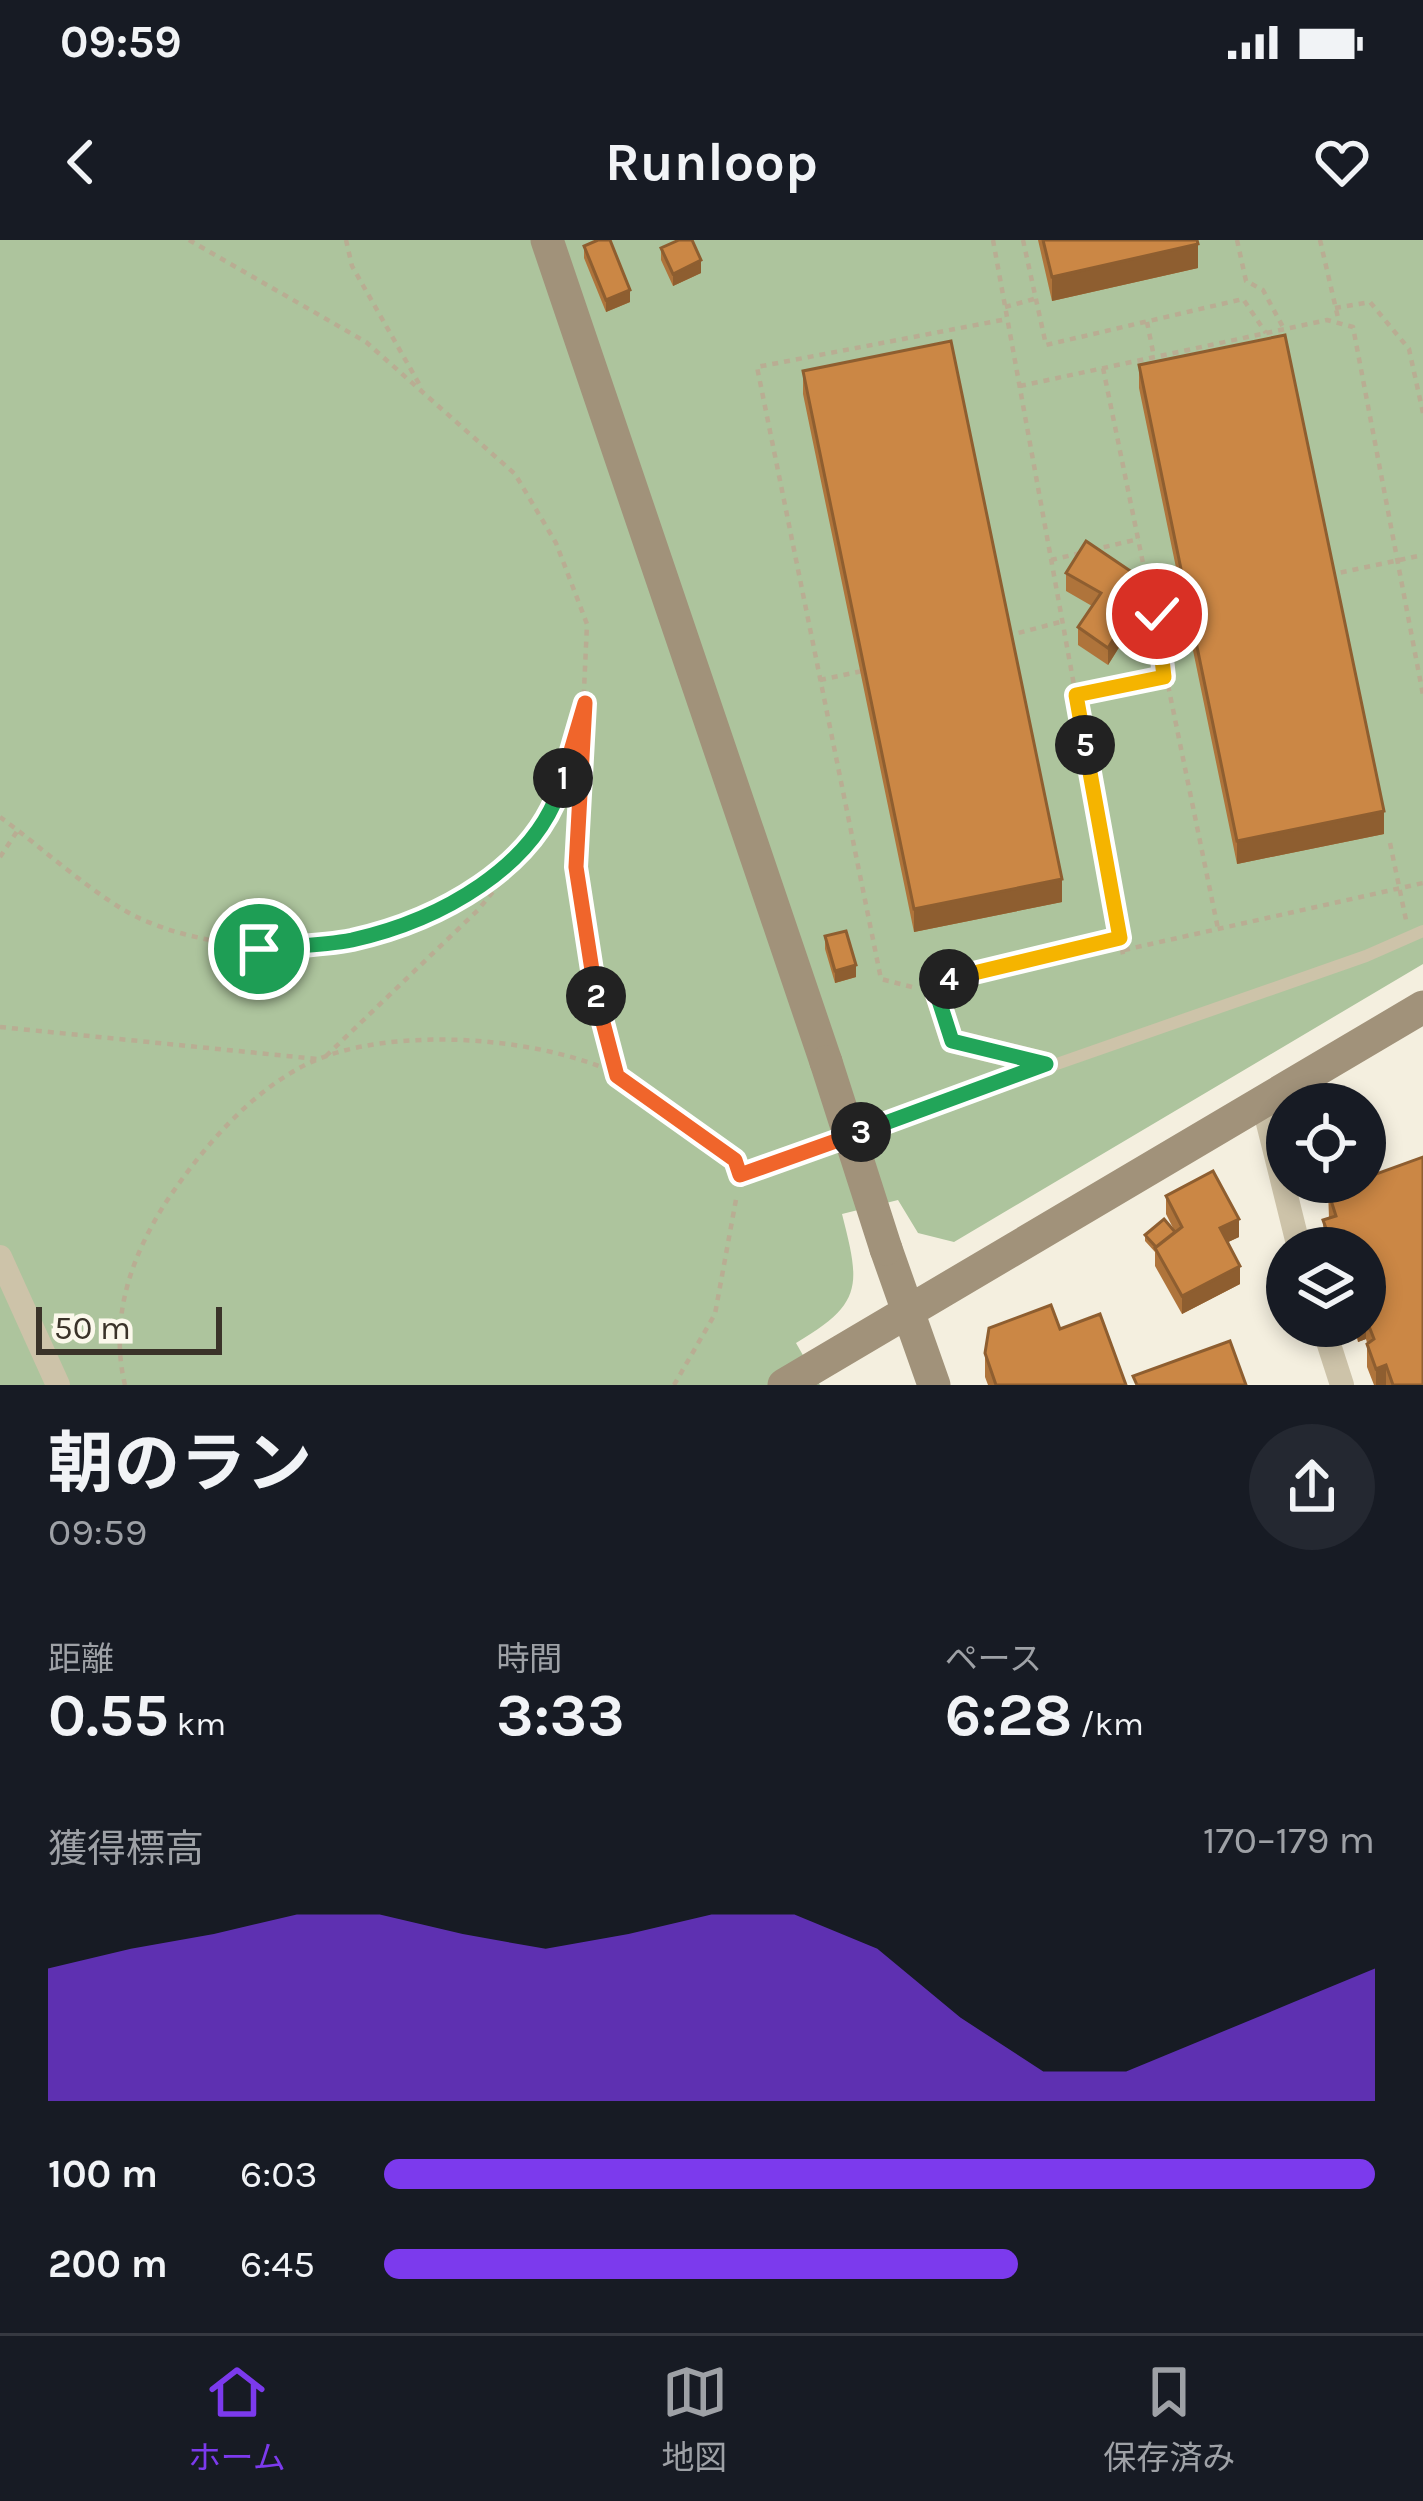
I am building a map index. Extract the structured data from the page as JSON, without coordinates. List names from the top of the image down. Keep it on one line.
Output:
{"scale_bar":"50 m","page":{"status":"09:59","header":"Runloop","pins":["5","1","4","2","3"],"scale":"50 m","heading":["朝のラン","09:59"],"stats":[["距離","0.55 km"],["時間","3:33"],["ペース","6:28 /km"]],"chart":["獲得標高","170–179 m"],"list":[{"name":"100 m","note":"6:03"},{"name":"200 m","note":"6:45"}],"tabs":["ホーム","地図","保存済み"]}}
